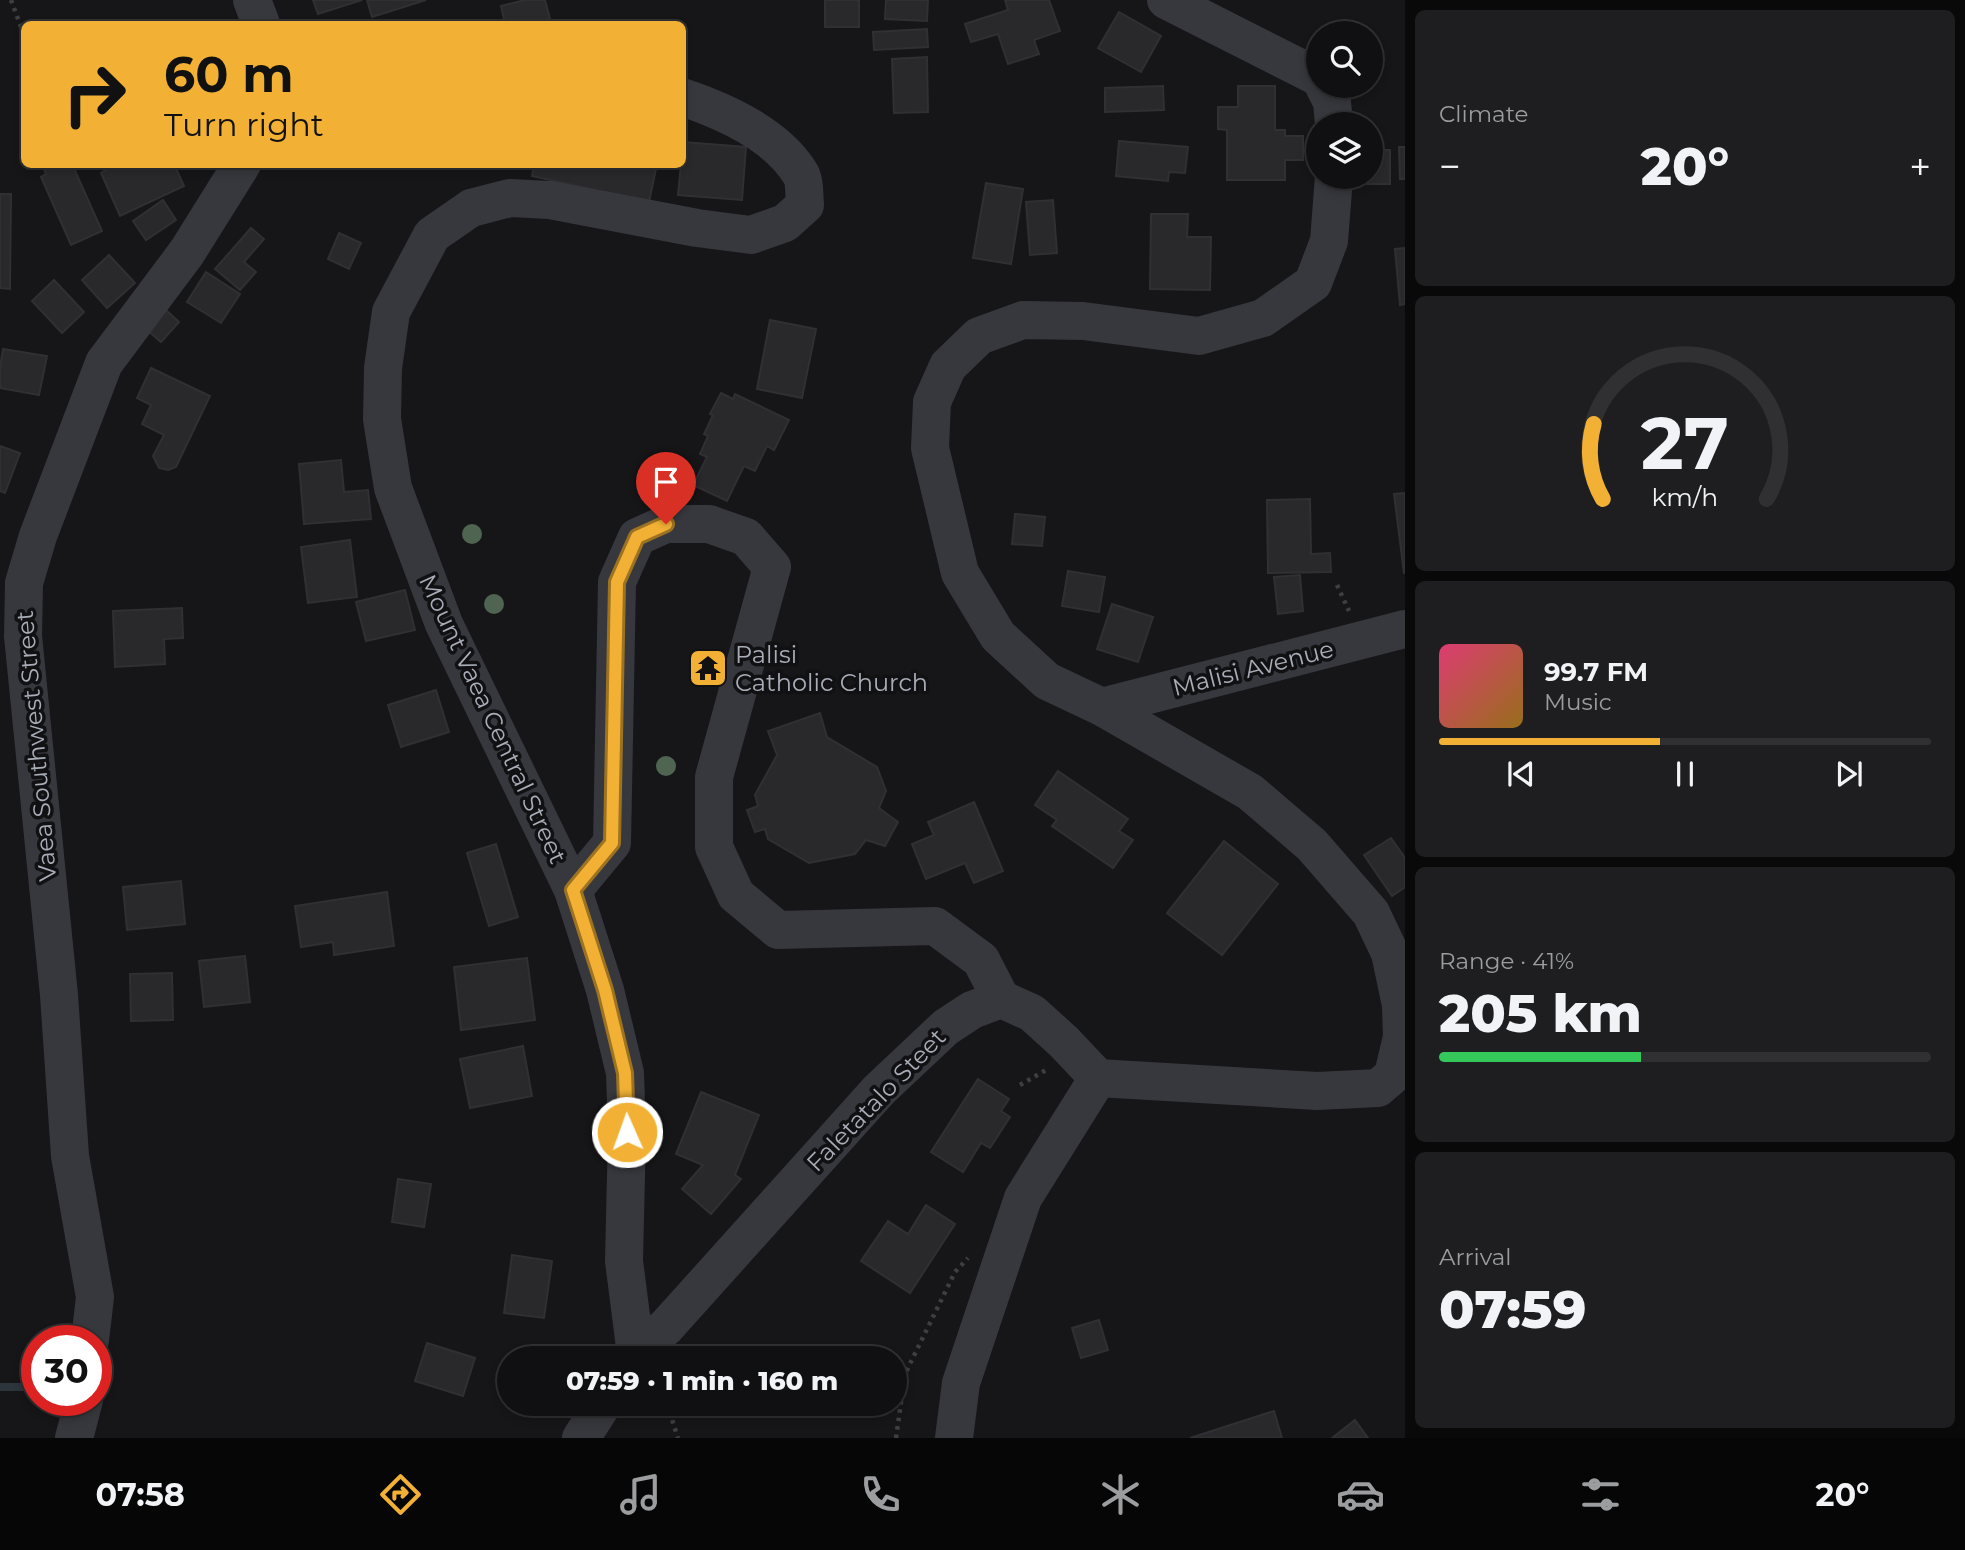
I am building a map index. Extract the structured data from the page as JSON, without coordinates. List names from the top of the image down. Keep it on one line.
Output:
{"streets":{"street":["Malisi Avenue","Mount Vaea Central Street","Vaea Southwest Street","Faletatalo Steet"]},"places":{"temple":["Palisi Catholic Church"]},"page":{"tile":["Climate",["Range · 41%","205 km"],["Arrival","07:59"]],"turn":["60 m","Turn right"],"heat":["−","20°","+"],"song":["99.7 FM","Music"],"limit":"30","trip":"07:59 · 1 min · 160 m","tabs":["07:58","20°"],"gauge":["27","km/h"]}}
